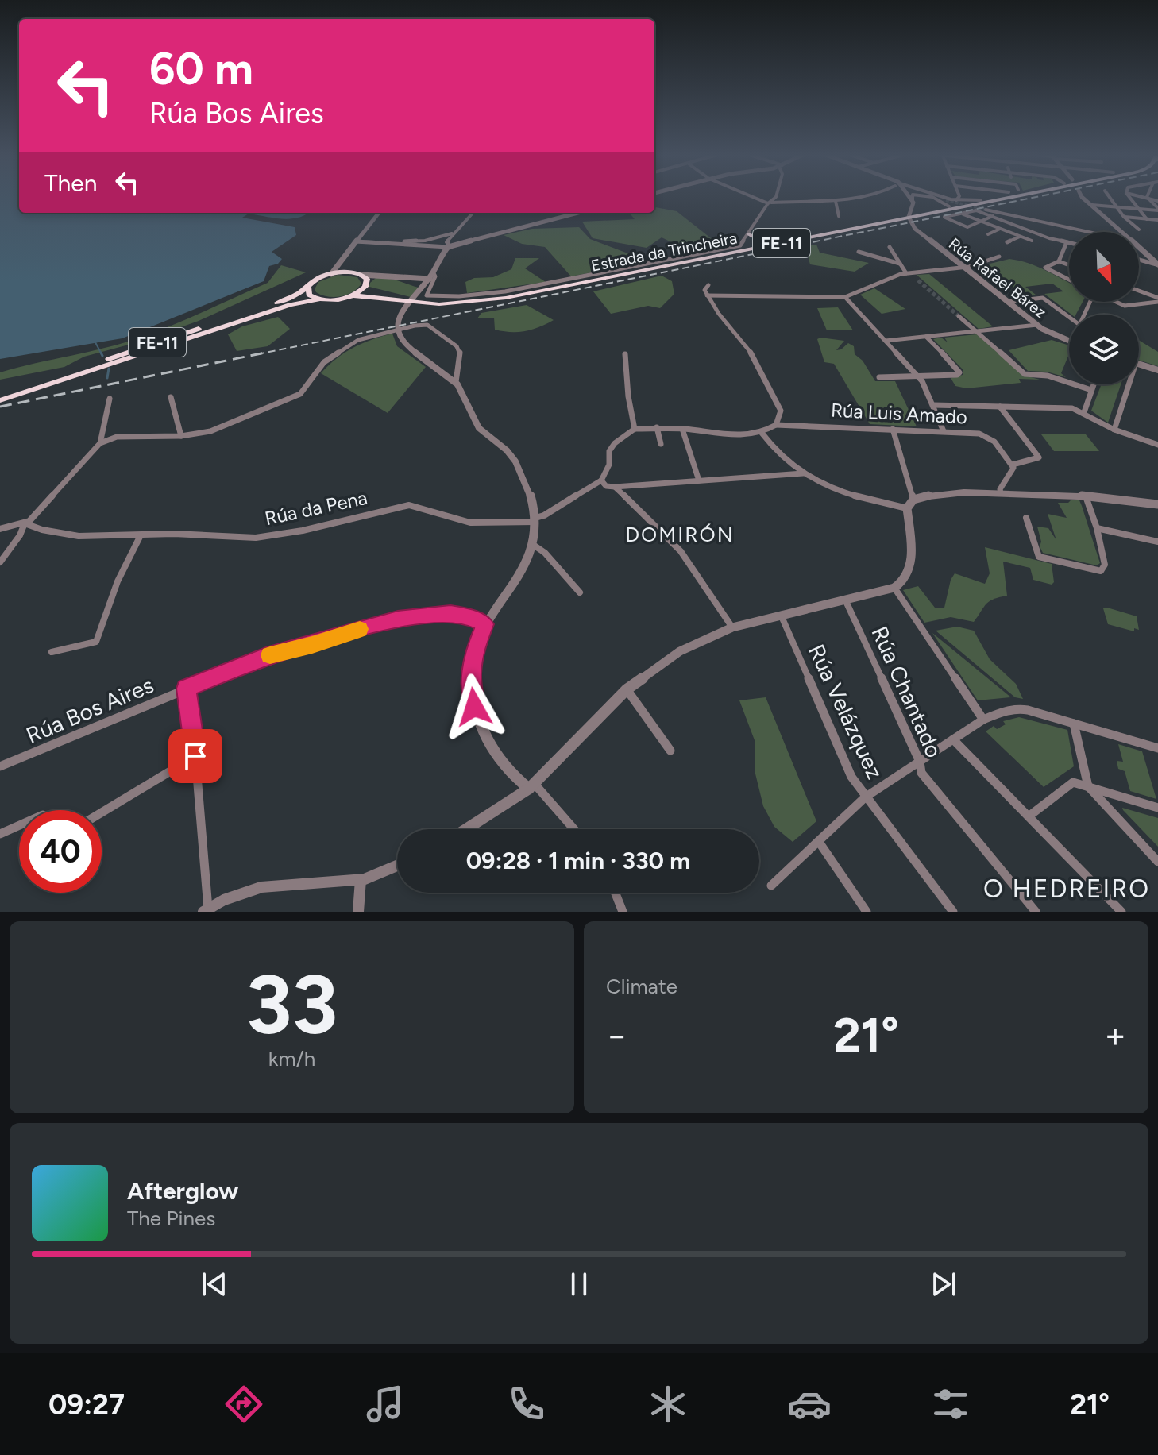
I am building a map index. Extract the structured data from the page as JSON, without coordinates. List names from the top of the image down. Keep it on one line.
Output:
{"streets":{"highway":["FE-11","Estrada da Trincheira"],"street":["Rúa Rafael Bárez","Rúa Luis Amado","Rúa da Pena","Rúa Chantado","Rúa Bos Aires","Rúa Velázquez"]},"districts":["DOMIRÓN","O HEDREIRO"],"north":"bottom right","page":{"turn":["60 m","Rúa Bos Aires"],"then":"Then","limit":"40","trip":"09:28 · 1 min · 330 m","tile":[["33","km/h"],"Climate"],"heat":["−","21°","+"],"song":["Afterglow","The Pines"],"tabs":["09:27","21°"]}}
